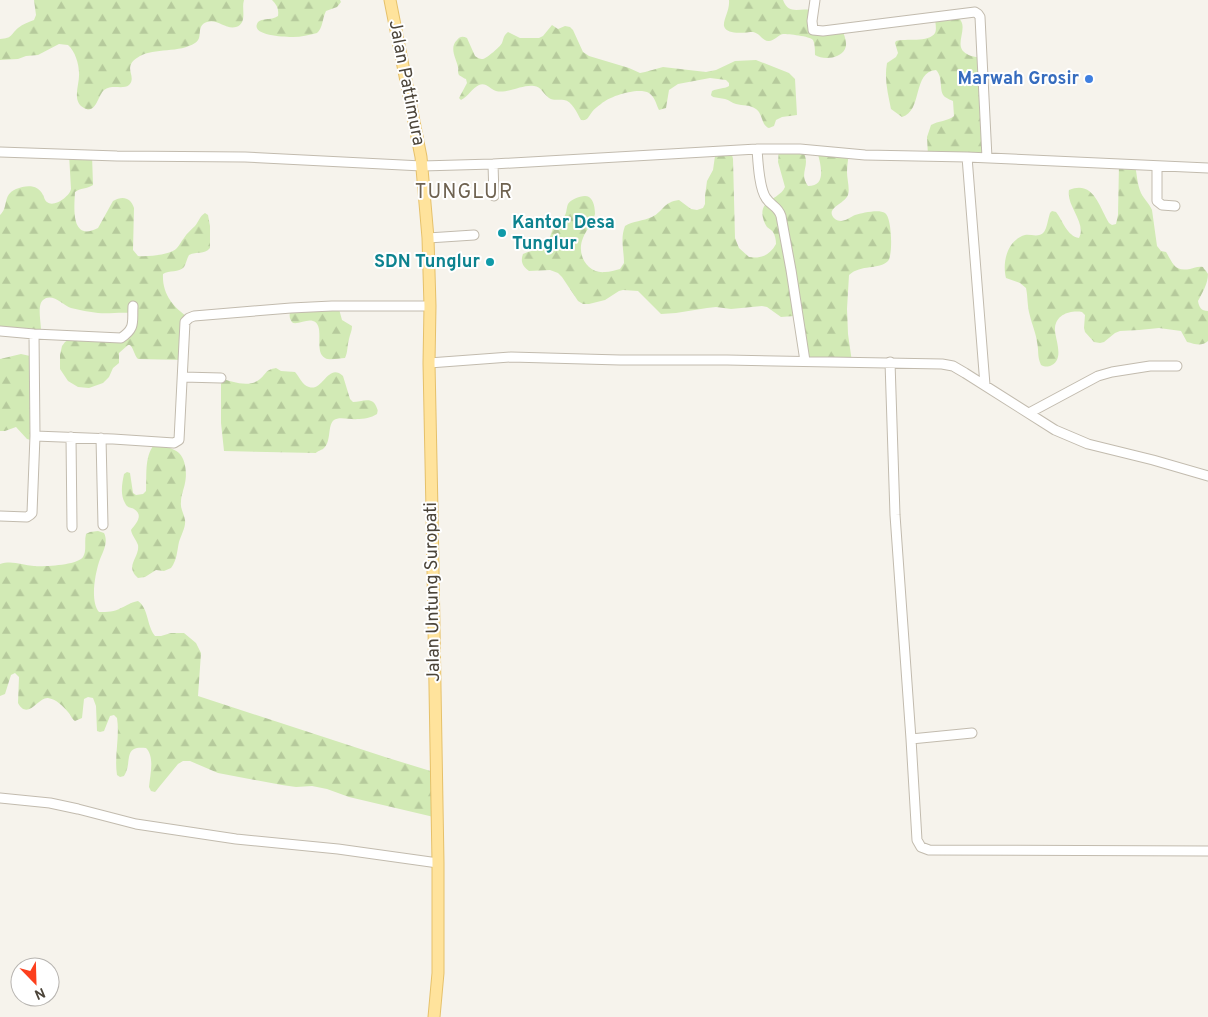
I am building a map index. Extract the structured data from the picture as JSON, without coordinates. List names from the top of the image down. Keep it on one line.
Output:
{"streets":{"main road":["Jalan Pattimura","Jalan Untung Suropati"]},"crossings":[["Jalan Pattimura","Jalan Untung Suropati"]],"districts":["TUNGLUR"],"places":["Marwah Grosir","Kantor Desa Tunglur","SDN Tunglur"],"north":"bottom right"}
